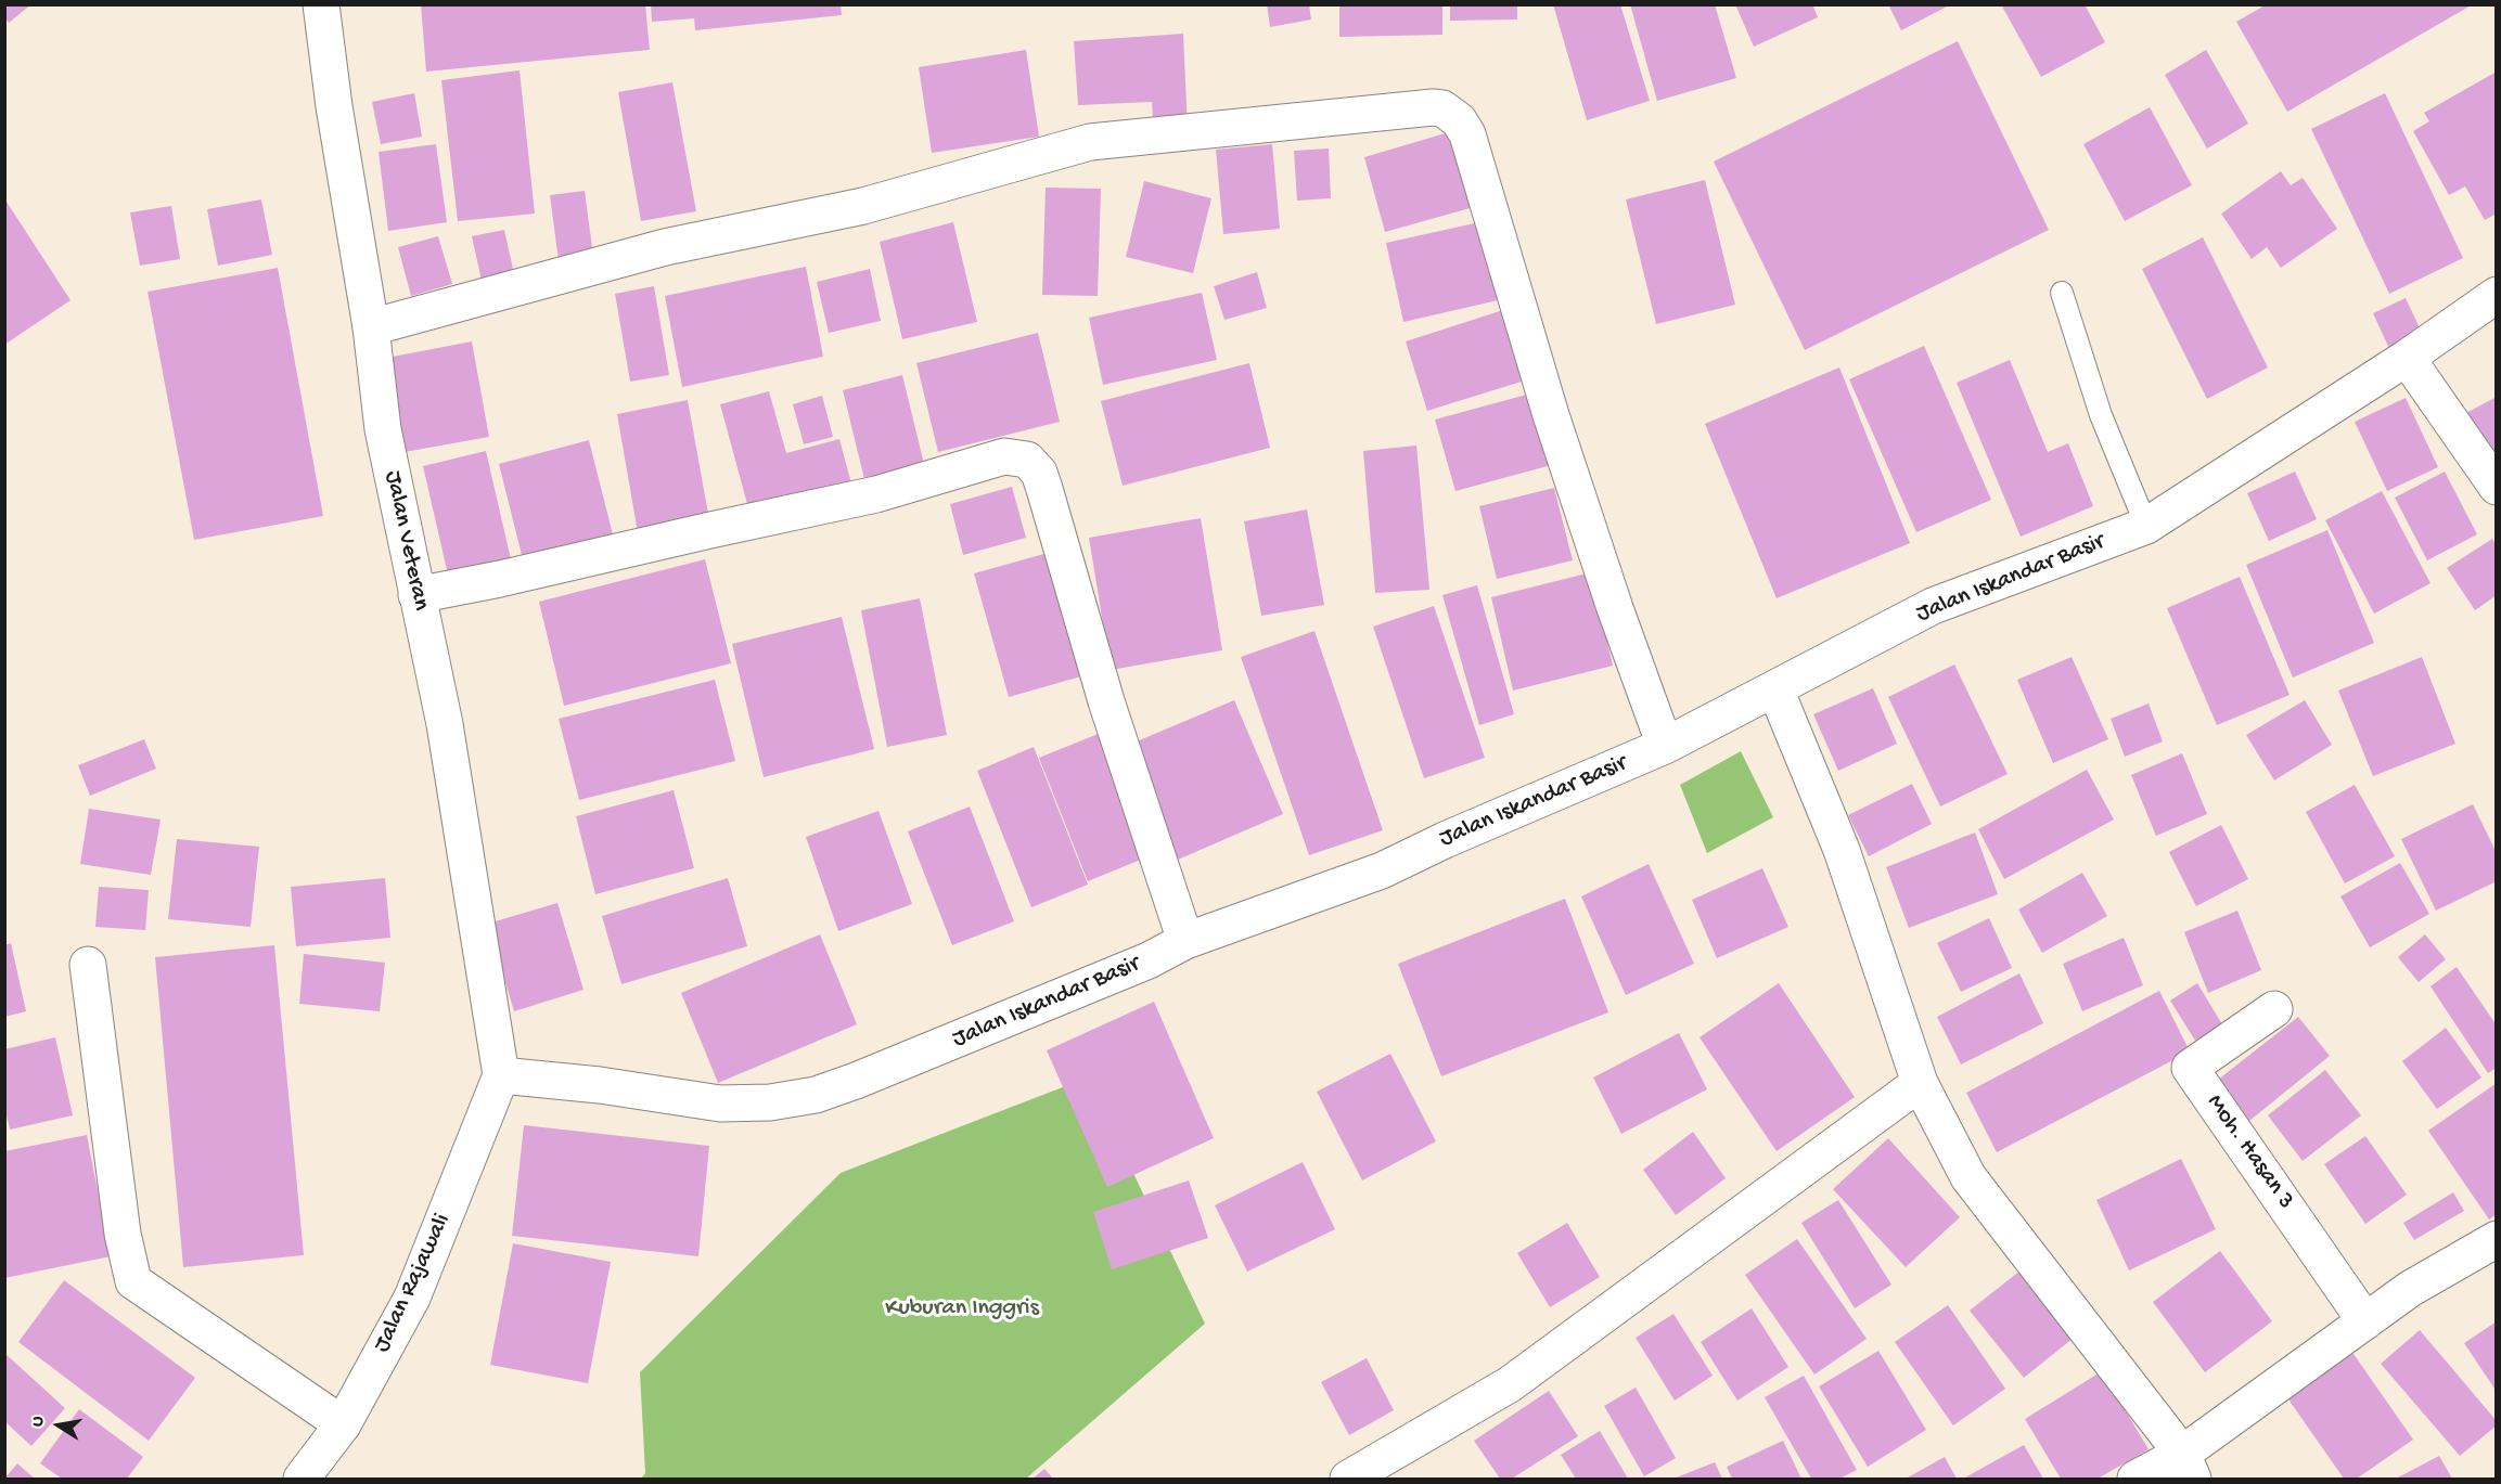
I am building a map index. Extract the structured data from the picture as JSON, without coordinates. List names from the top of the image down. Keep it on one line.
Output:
{"streets":{"street":["Jalan Veteran","Jalan Iskandar Basir","Moh. Hasan 3","Jalan Rajawali"]},"crossings":[["Jalan Veteran","Jalan Iskandar Basir"],["Jalan Veteran","Jalan Rajawali"],["Jalan Iskandar Basir","Jalan Rajawali"]],"parks":["Kuburan Inggris"],"north":"left"}
